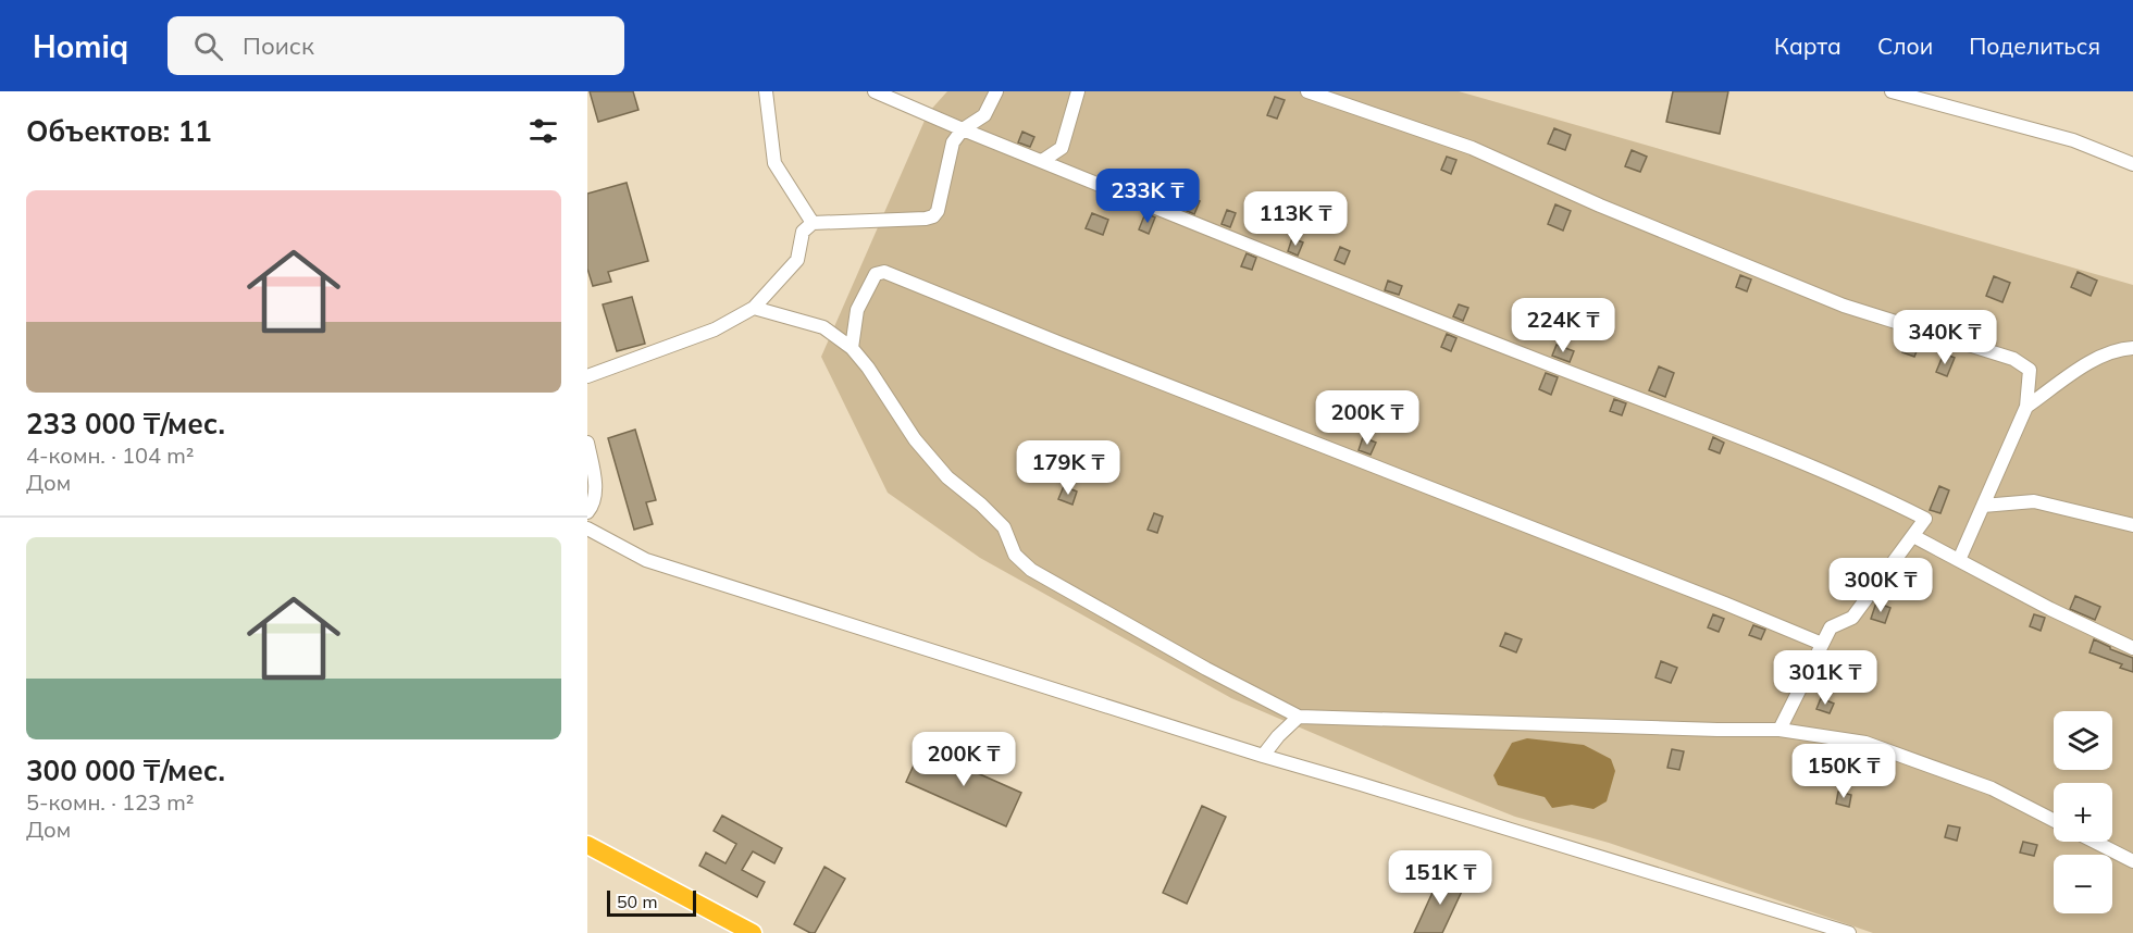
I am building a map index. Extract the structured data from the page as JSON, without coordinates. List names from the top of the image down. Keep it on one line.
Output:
{"scale_bar":"50 m","page":{"header":"Homiq","search":"Поиск","nav":["Карта","Слои","Поделиться"],"heading":"Объектов: 11","price":["233K ₸","113K ₸","224K ₸","340K ₸","200K ₸","179K ₸","300K ₸","301K ₸","200K ₸","150K ₸","151K ₸"],"list":[{"name":"233 000 ₸/мес.","note":"4-комн. · 104 m² · Дом"},{"name":"300 000 ₸/мес.","note":"5-комн. · 123 m² · Дом"}],"map_buttons":["+","−"],"scale":"50 m"}}
